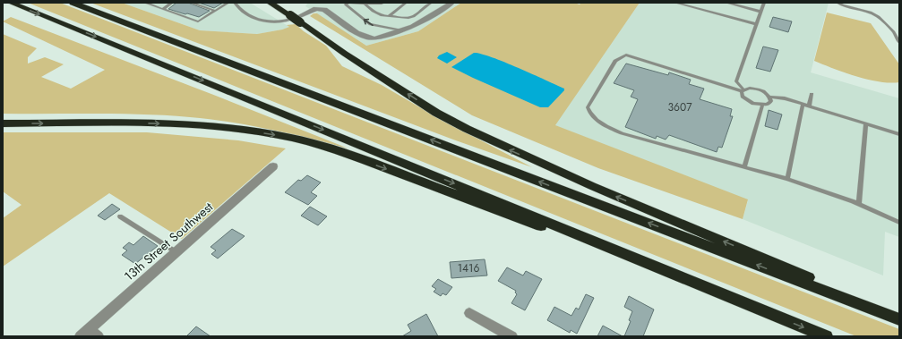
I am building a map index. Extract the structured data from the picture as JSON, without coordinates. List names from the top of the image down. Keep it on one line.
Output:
{"streets":{"street":["13th Street Southwest"]},"house_numbers":["3607","1416"]}
